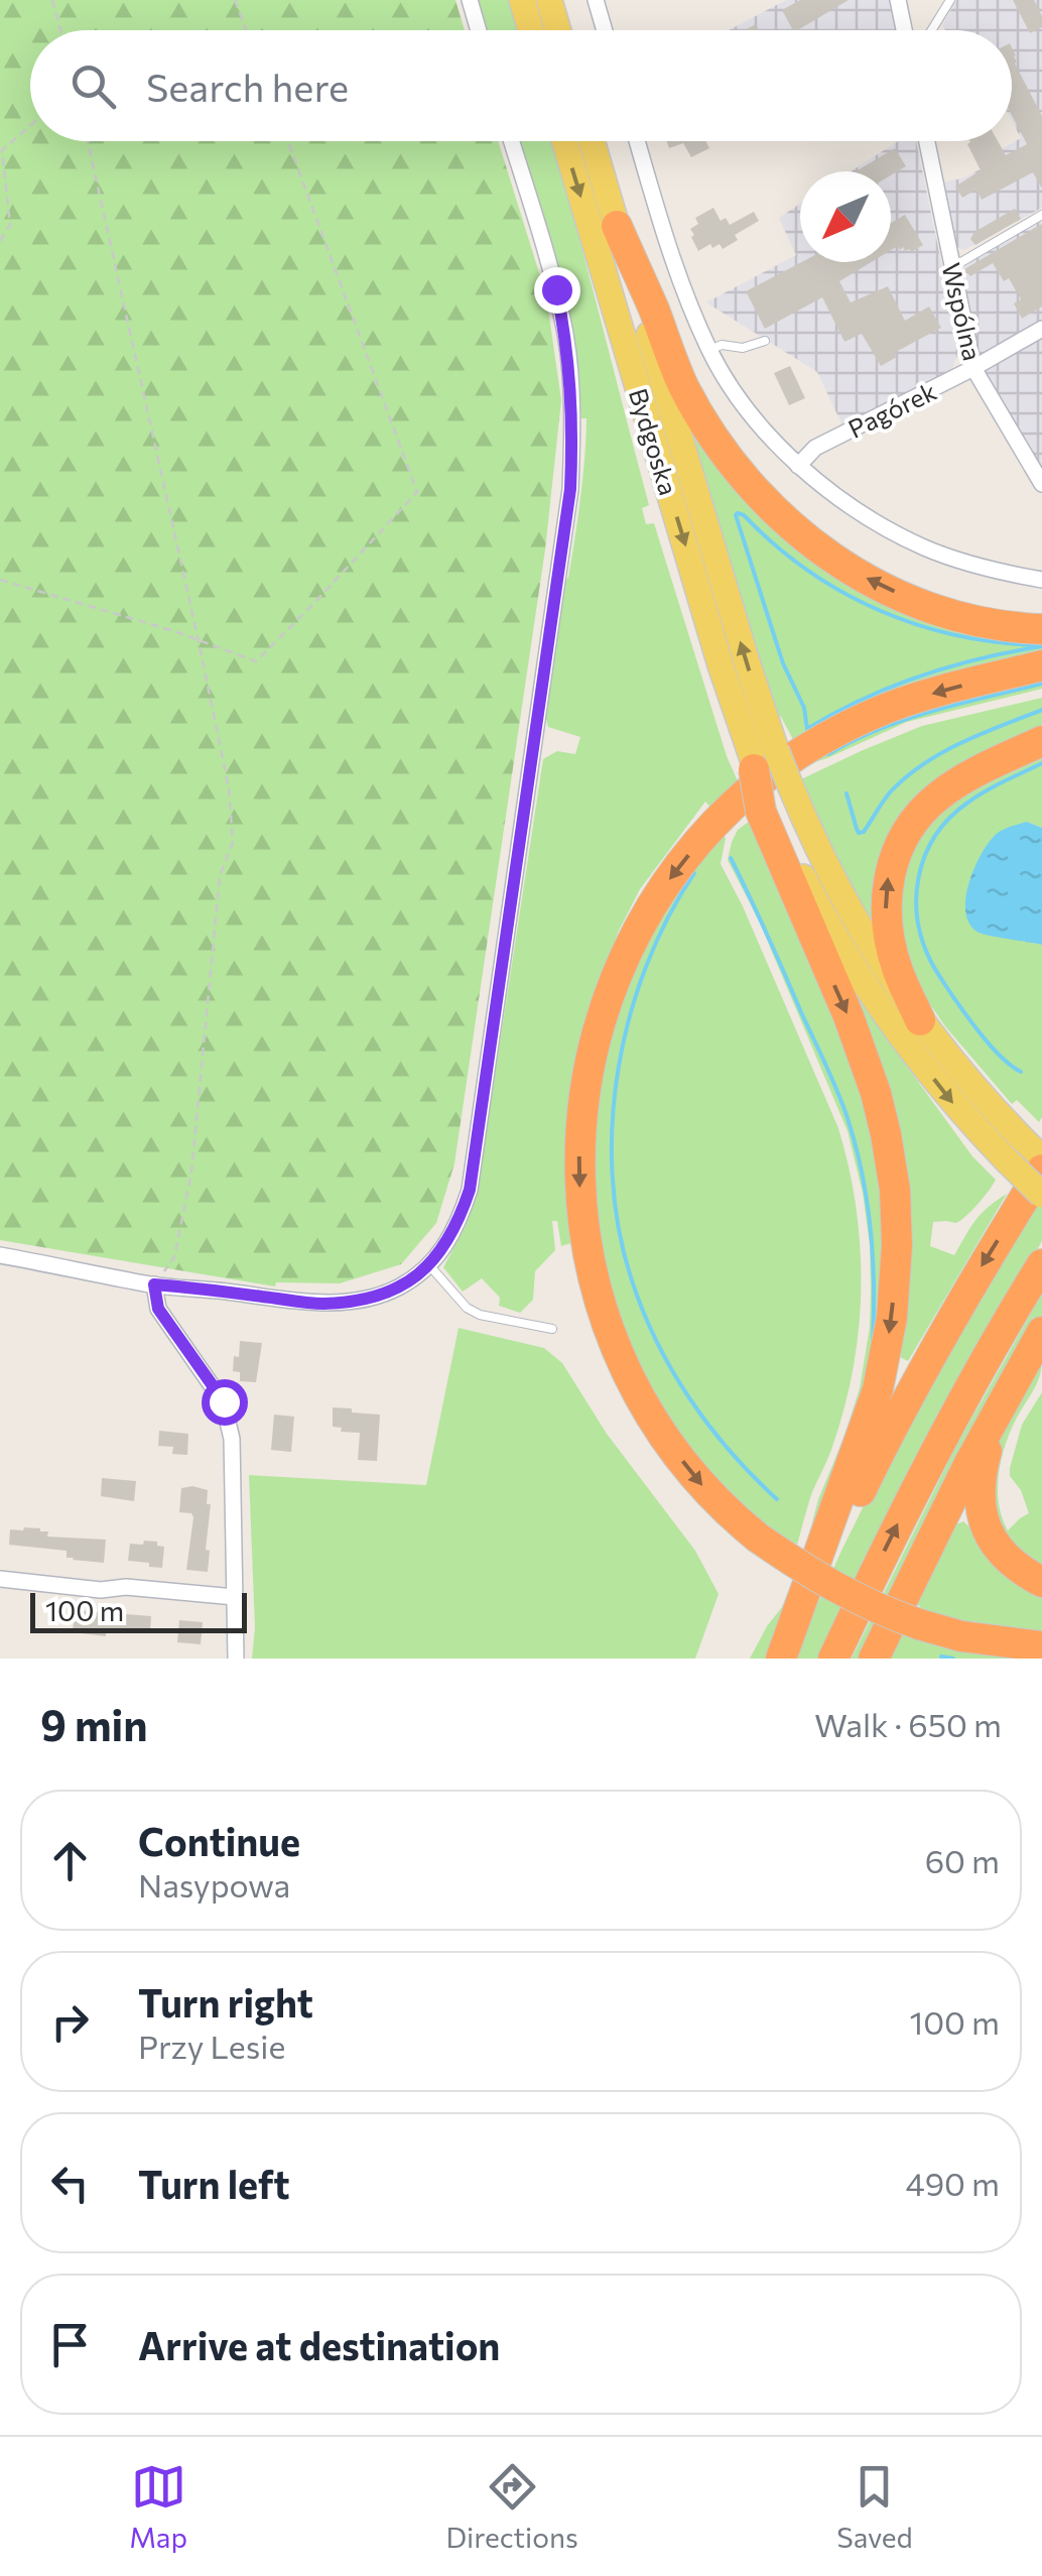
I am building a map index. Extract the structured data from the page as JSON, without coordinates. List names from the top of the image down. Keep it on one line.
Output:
{"streets":{"main road":["Bydgoska"],"street":["Wspólna","Pagórek"]},"crossings":[["Wspólna","Pagórek"]],"scale_bar":"100 m","north":"bottom left","page":{"search":"Search here","scale":"100 m","heading":["9 min","Walk · 650 m"],"list":[["Continue","Nasypowa","60 m"],["Turn right","Przy Lesie","100 m"],["Turn left","490 m"],"Arrive at destination"],"nav":["Map","Directions","Saved"]}}
